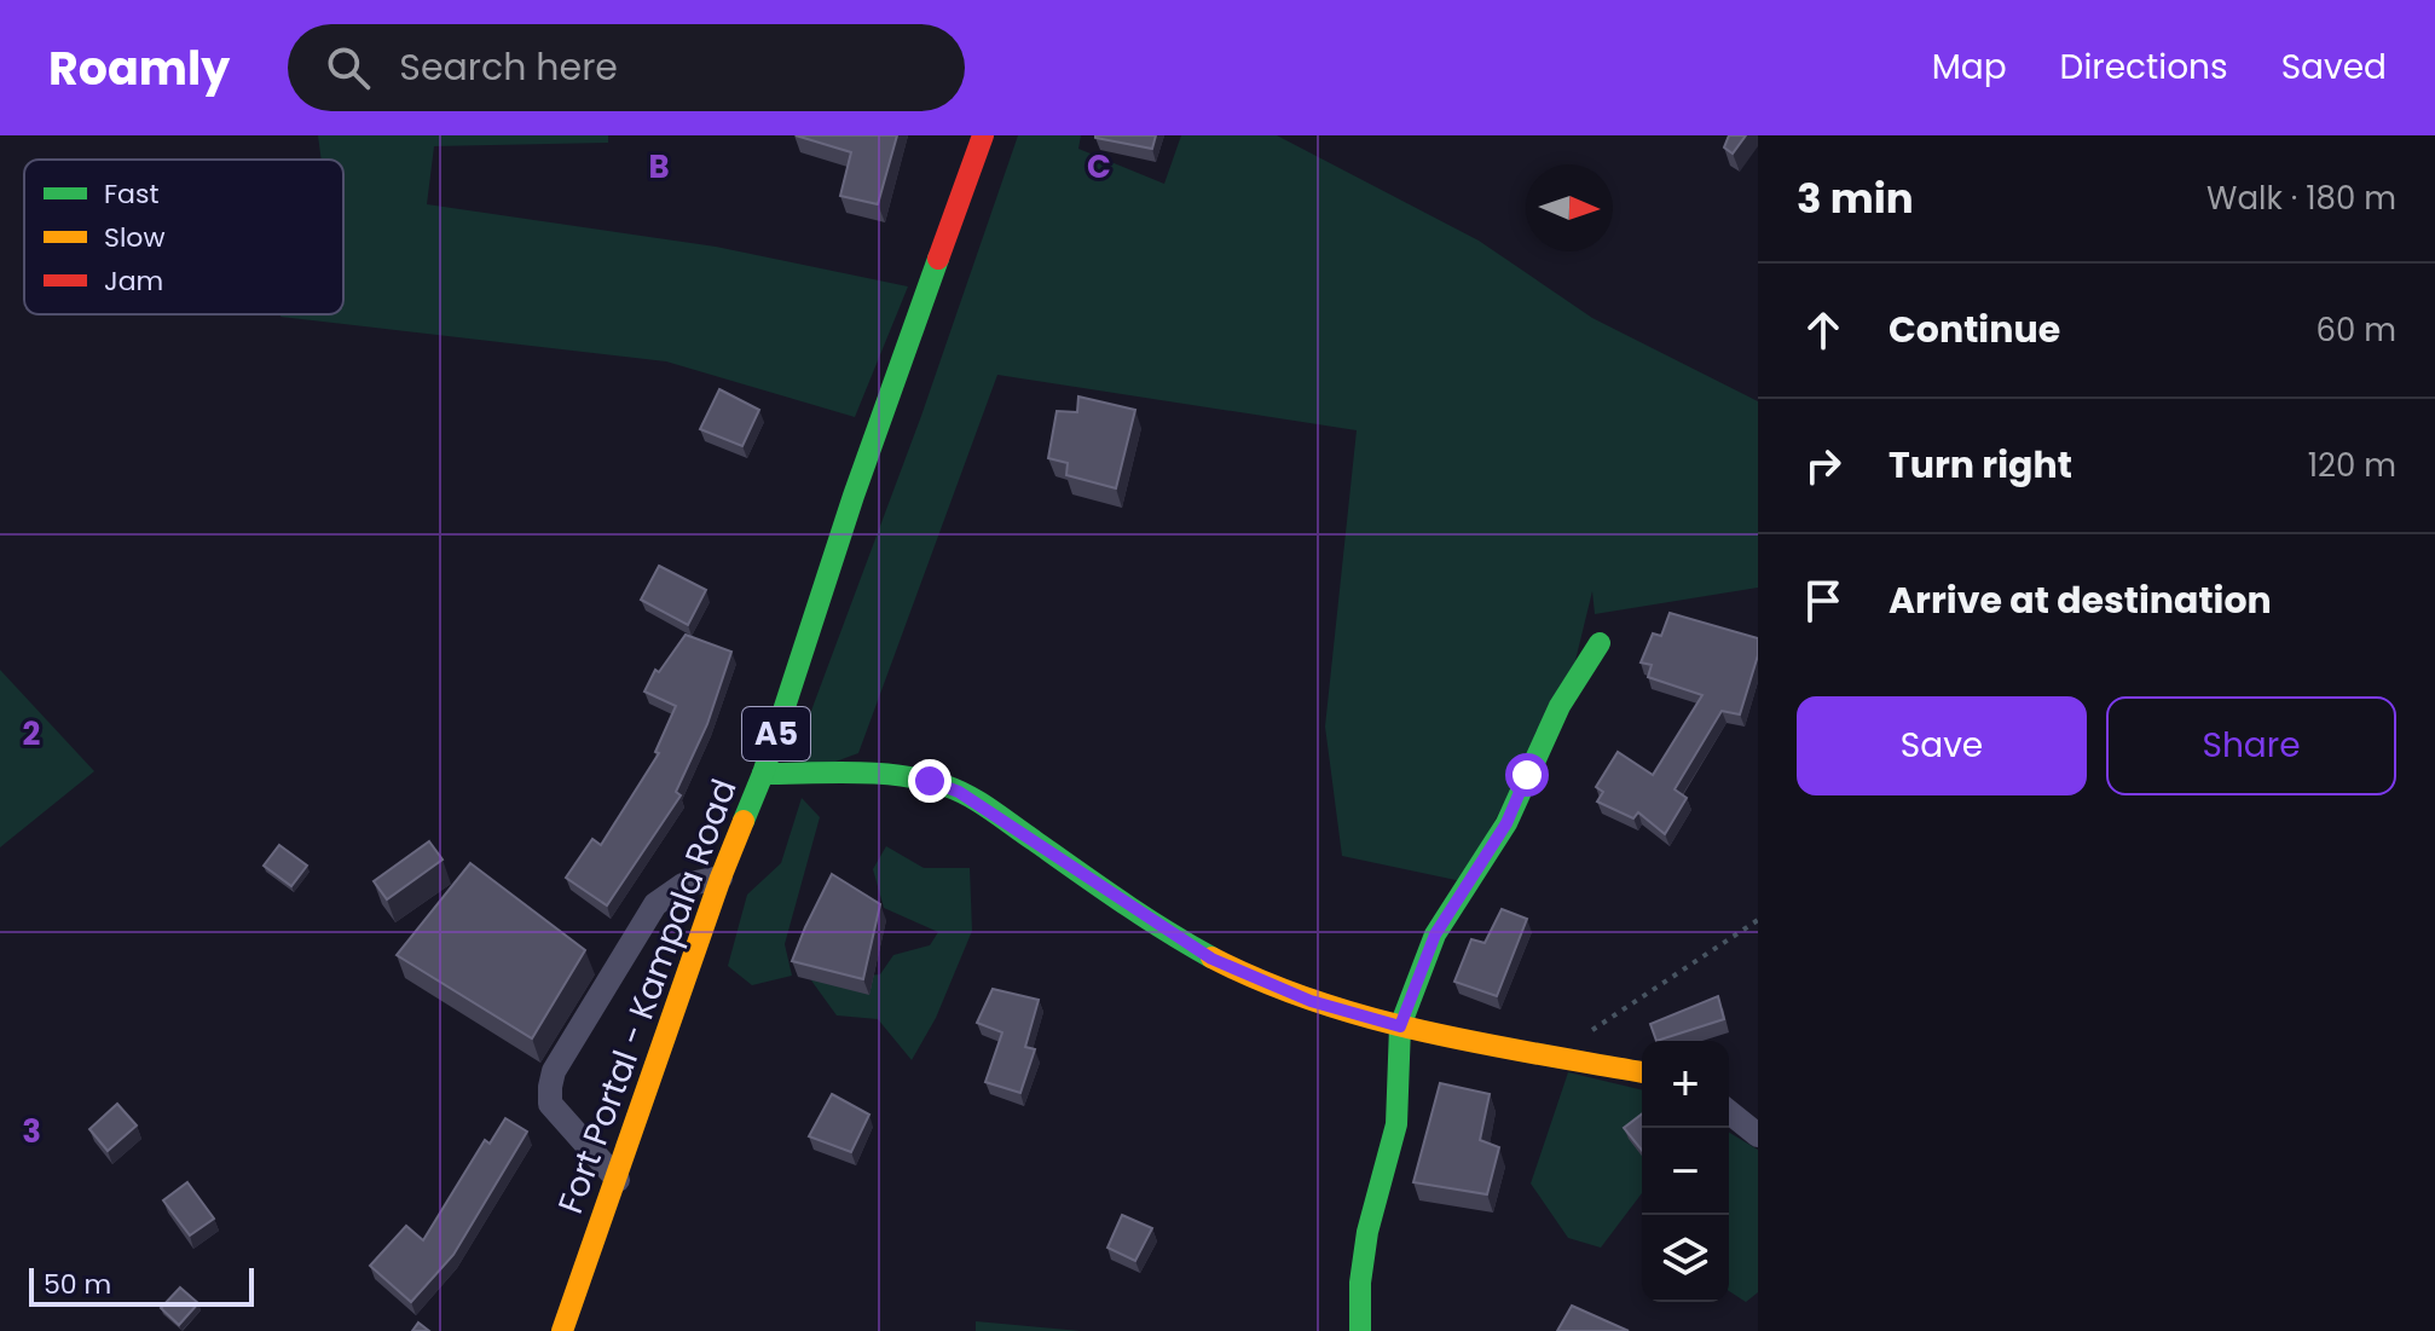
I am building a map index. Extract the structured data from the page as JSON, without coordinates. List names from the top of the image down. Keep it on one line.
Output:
{"streets":{"main road":["A5","Fort Portal - Kampala Road"]},"legend":["Fast","Slow","Jam"],"scale_bar":"50 m","north":"right","page":{"header":"Roamly","search":"Search here","nav":["Map","Directions","Saved"],"heading":["3 min","Walk · 180 m"],"list":[["Continue","60 m"],["Turn right","120 m"],"Arrive at destination"],"buttons":["Save","Share"],"map_buttons":["+","−"],"scale":"50 m"},"grid":{"columns":["B","C"],"rows":["2","3"]}}
